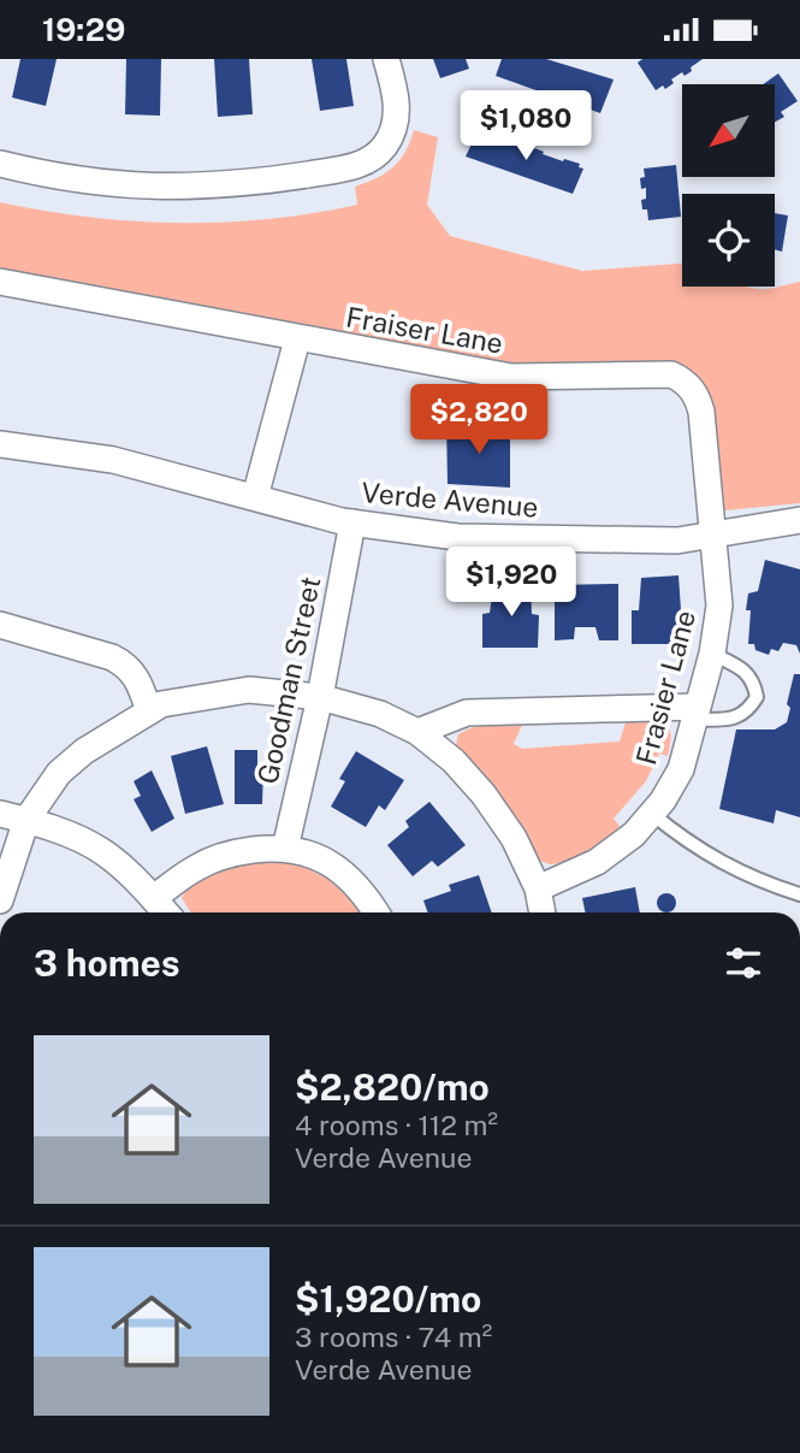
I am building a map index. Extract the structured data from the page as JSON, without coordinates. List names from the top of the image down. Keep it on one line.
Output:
{"streets":{"street":["Fraiser Lane","Verde Avenue","Goodman Street","Frasier Lane"]},"crossings":[["Fraiser Lane","Verde Avenue"],["Fraiser Lane","Frasier Lane"],["Verde Avenue","Goodman Street"],["Verde Avenue","Frasier Lane"]],"north":"bottom left","page":{"status":"19:29","price":["$1,080","$2,820","$1,920"],"heading":"3 homes","list":[{"name":"$2,820/mo","note":"4 rooms · 112 m² · Verde Avenue"},{"name":"$1,920/mo","note":"3 rooms · 74 m² · Verde Avenue"}]}}
